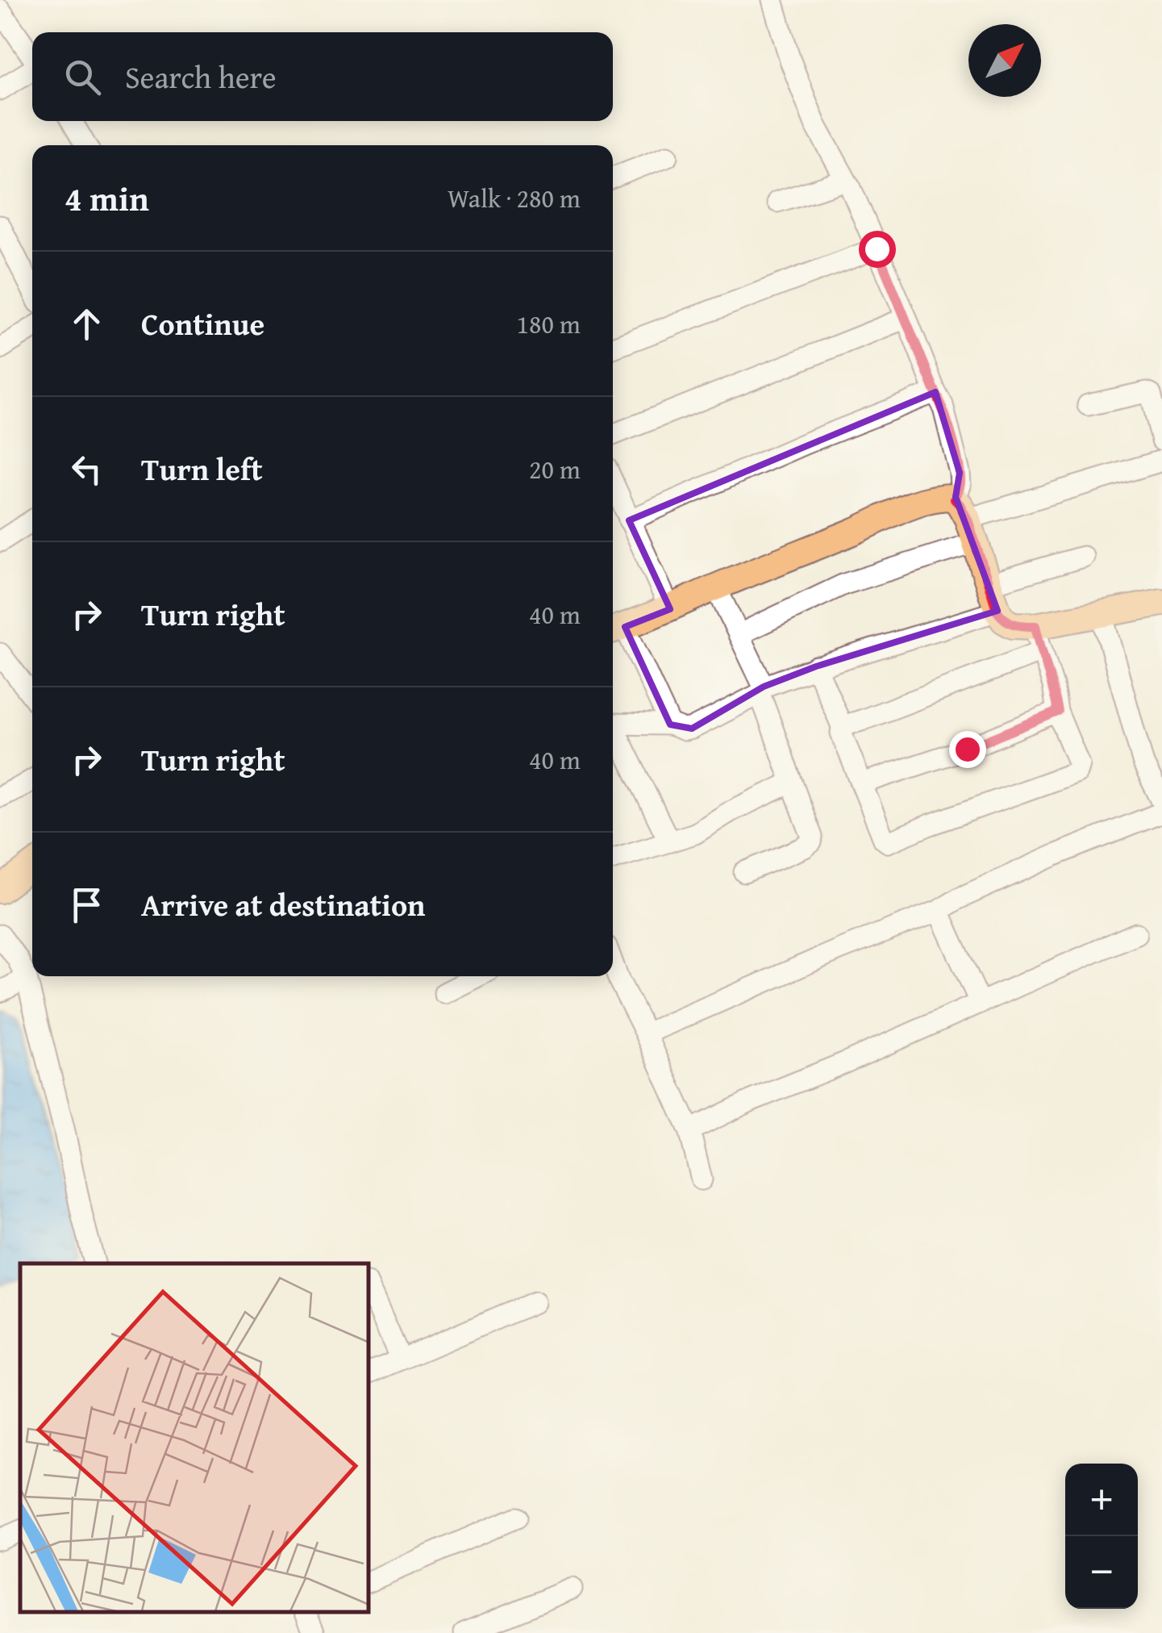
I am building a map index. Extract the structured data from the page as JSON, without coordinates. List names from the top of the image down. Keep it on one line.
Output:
{"north":"top right","page":{"search":"Search here","heading":["4 min","Walk · 280 m"],"list":[["Continue","180 m"],["Turn left","20 m"],["Turn right","40 m"],["Turn right","40 m"],"Arrive at destination"],"map_buttons":["+","−"]}}
